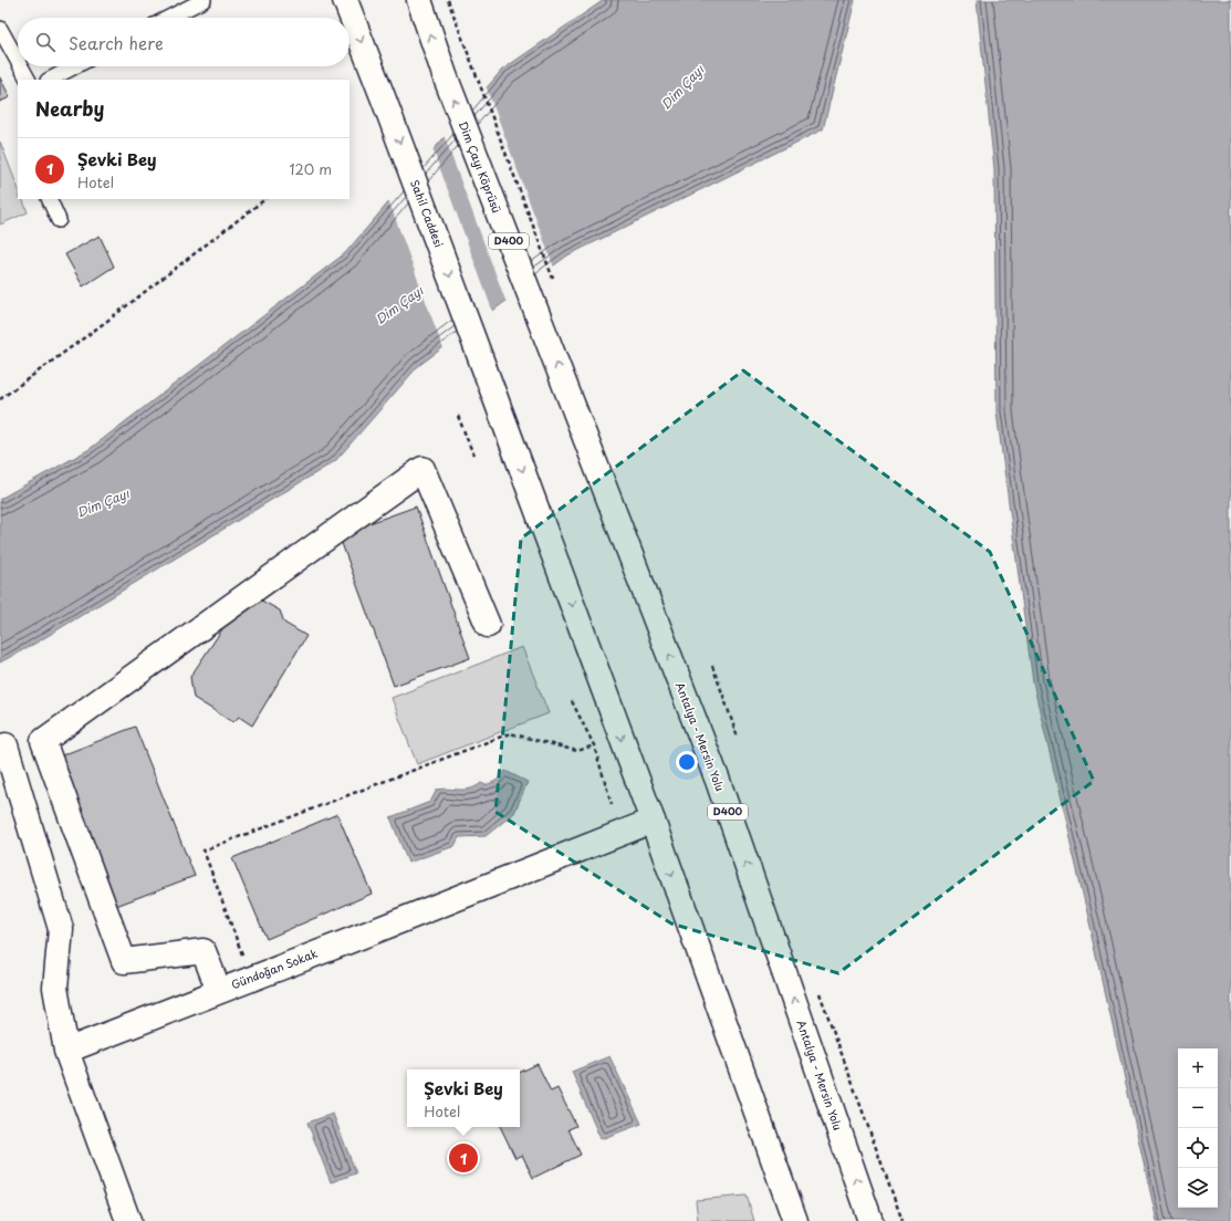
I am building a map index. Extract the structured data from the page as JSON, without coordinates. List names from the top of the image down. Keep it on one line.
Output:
{"streets":{"main road":["Dim Çayı Köprüsü","Sahil Caddesi","D400","Antalya - Mersin Yolu","Gündoğan Sokak"]},"crossings":[["Dim Çayı Köprüsü","Antalya - Mersin Yolu"],["Sahil Caddesi","Gündoğan Sokak"]],"one_way":["Dim Çayı Köprüsü","Sahil Caddesi"],"water":["Dim Çayı"],"page":{"search":"Search here","heading":"Nearby","list":[{"mark":"1","name":"Şevki Bey","note":"Hotel","value":"120 m"}],"map_buttons":["+","−"],"popup":["Şevki Bey","Hotel"],"pins":"1"}}
